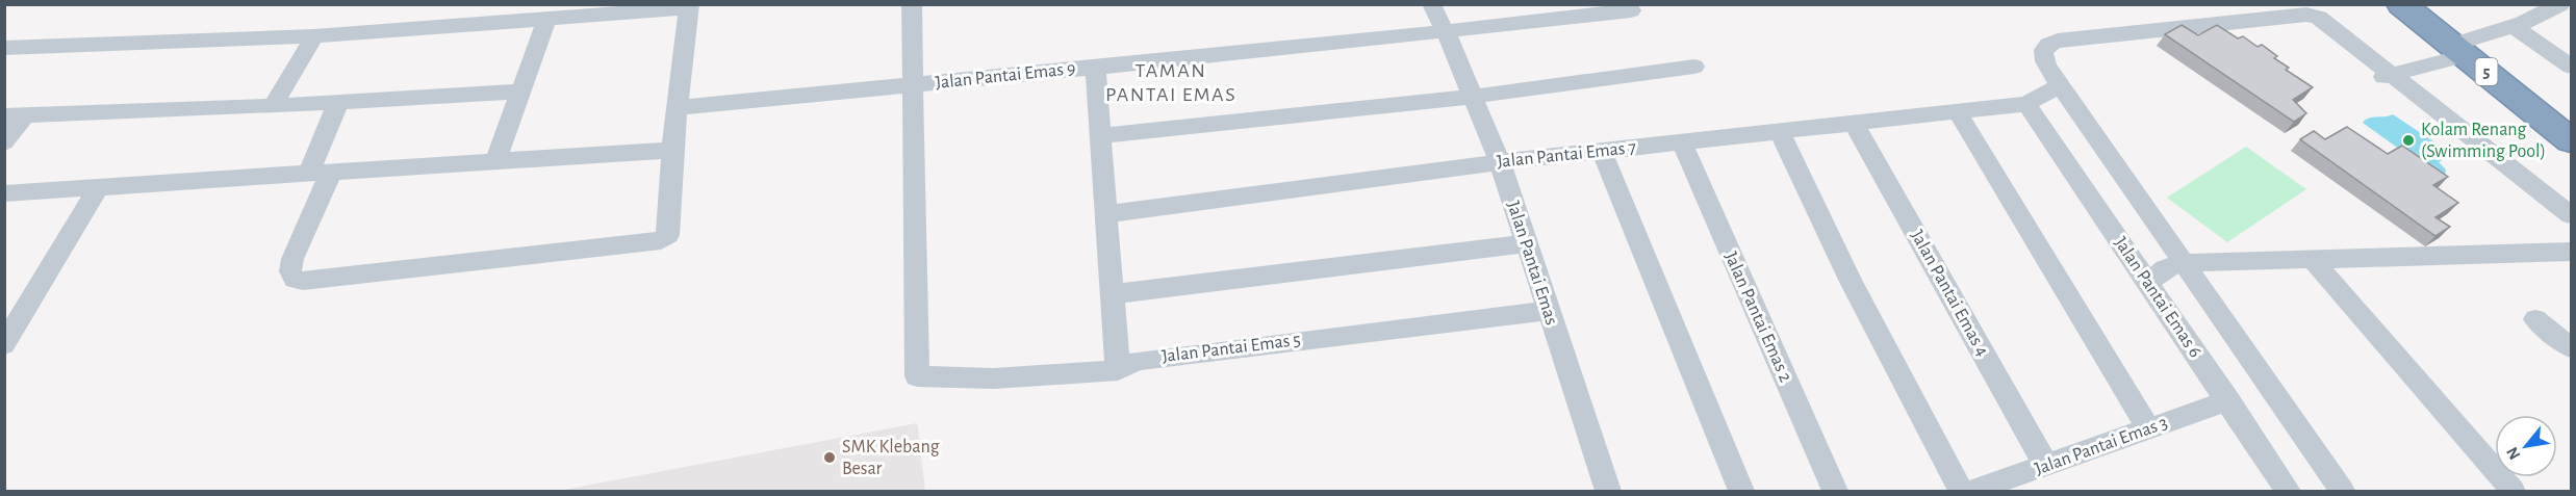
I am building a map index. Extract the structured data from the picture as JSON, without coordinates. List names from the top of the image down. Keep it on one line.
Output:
{"streets":{"highway":["5"],"street":["Jalan Pantai Emas 9","Jalan Pantai Emas 7","Jalan Pantai Emas","Jalan Pantai Emas 4","Jalan Pantai Emas 6","Jalan Pantai Emas 2","Jalan Pantai Emas 5","Jalan Pantai Emas 3"]},"crossings":[["Jalan Pantai Emas 9","Jalan Pantai Emas"],["Jalan Pantai Emas 9","Jalan Pantai Emas 5"],["Jalan Pantai Emas 7","Jalan Pantai Emas"],["Jalan Pantai Emas 7","Jalan Pantai Emas 4"],["Jalan Pantai Emas 7","Jalan Pantai Emas 6"],["Jalan Pantai Emas 7","Jalan Pantai Emas 2"],["Jalan Pantai Emas","Jalan Pantai Emas 5"],["Jalan Pantai Emas 4","Jalan Pantai Emas 3"],["Jalan Pantai Emas 6","Jalan Pantai Emas 3"]],"districts":["TAMAN PANTAI EMAS"],"places":["Kolam Renang (Swimming Pool)","SMK Klebang Besar"],"north":"bottom left"}
